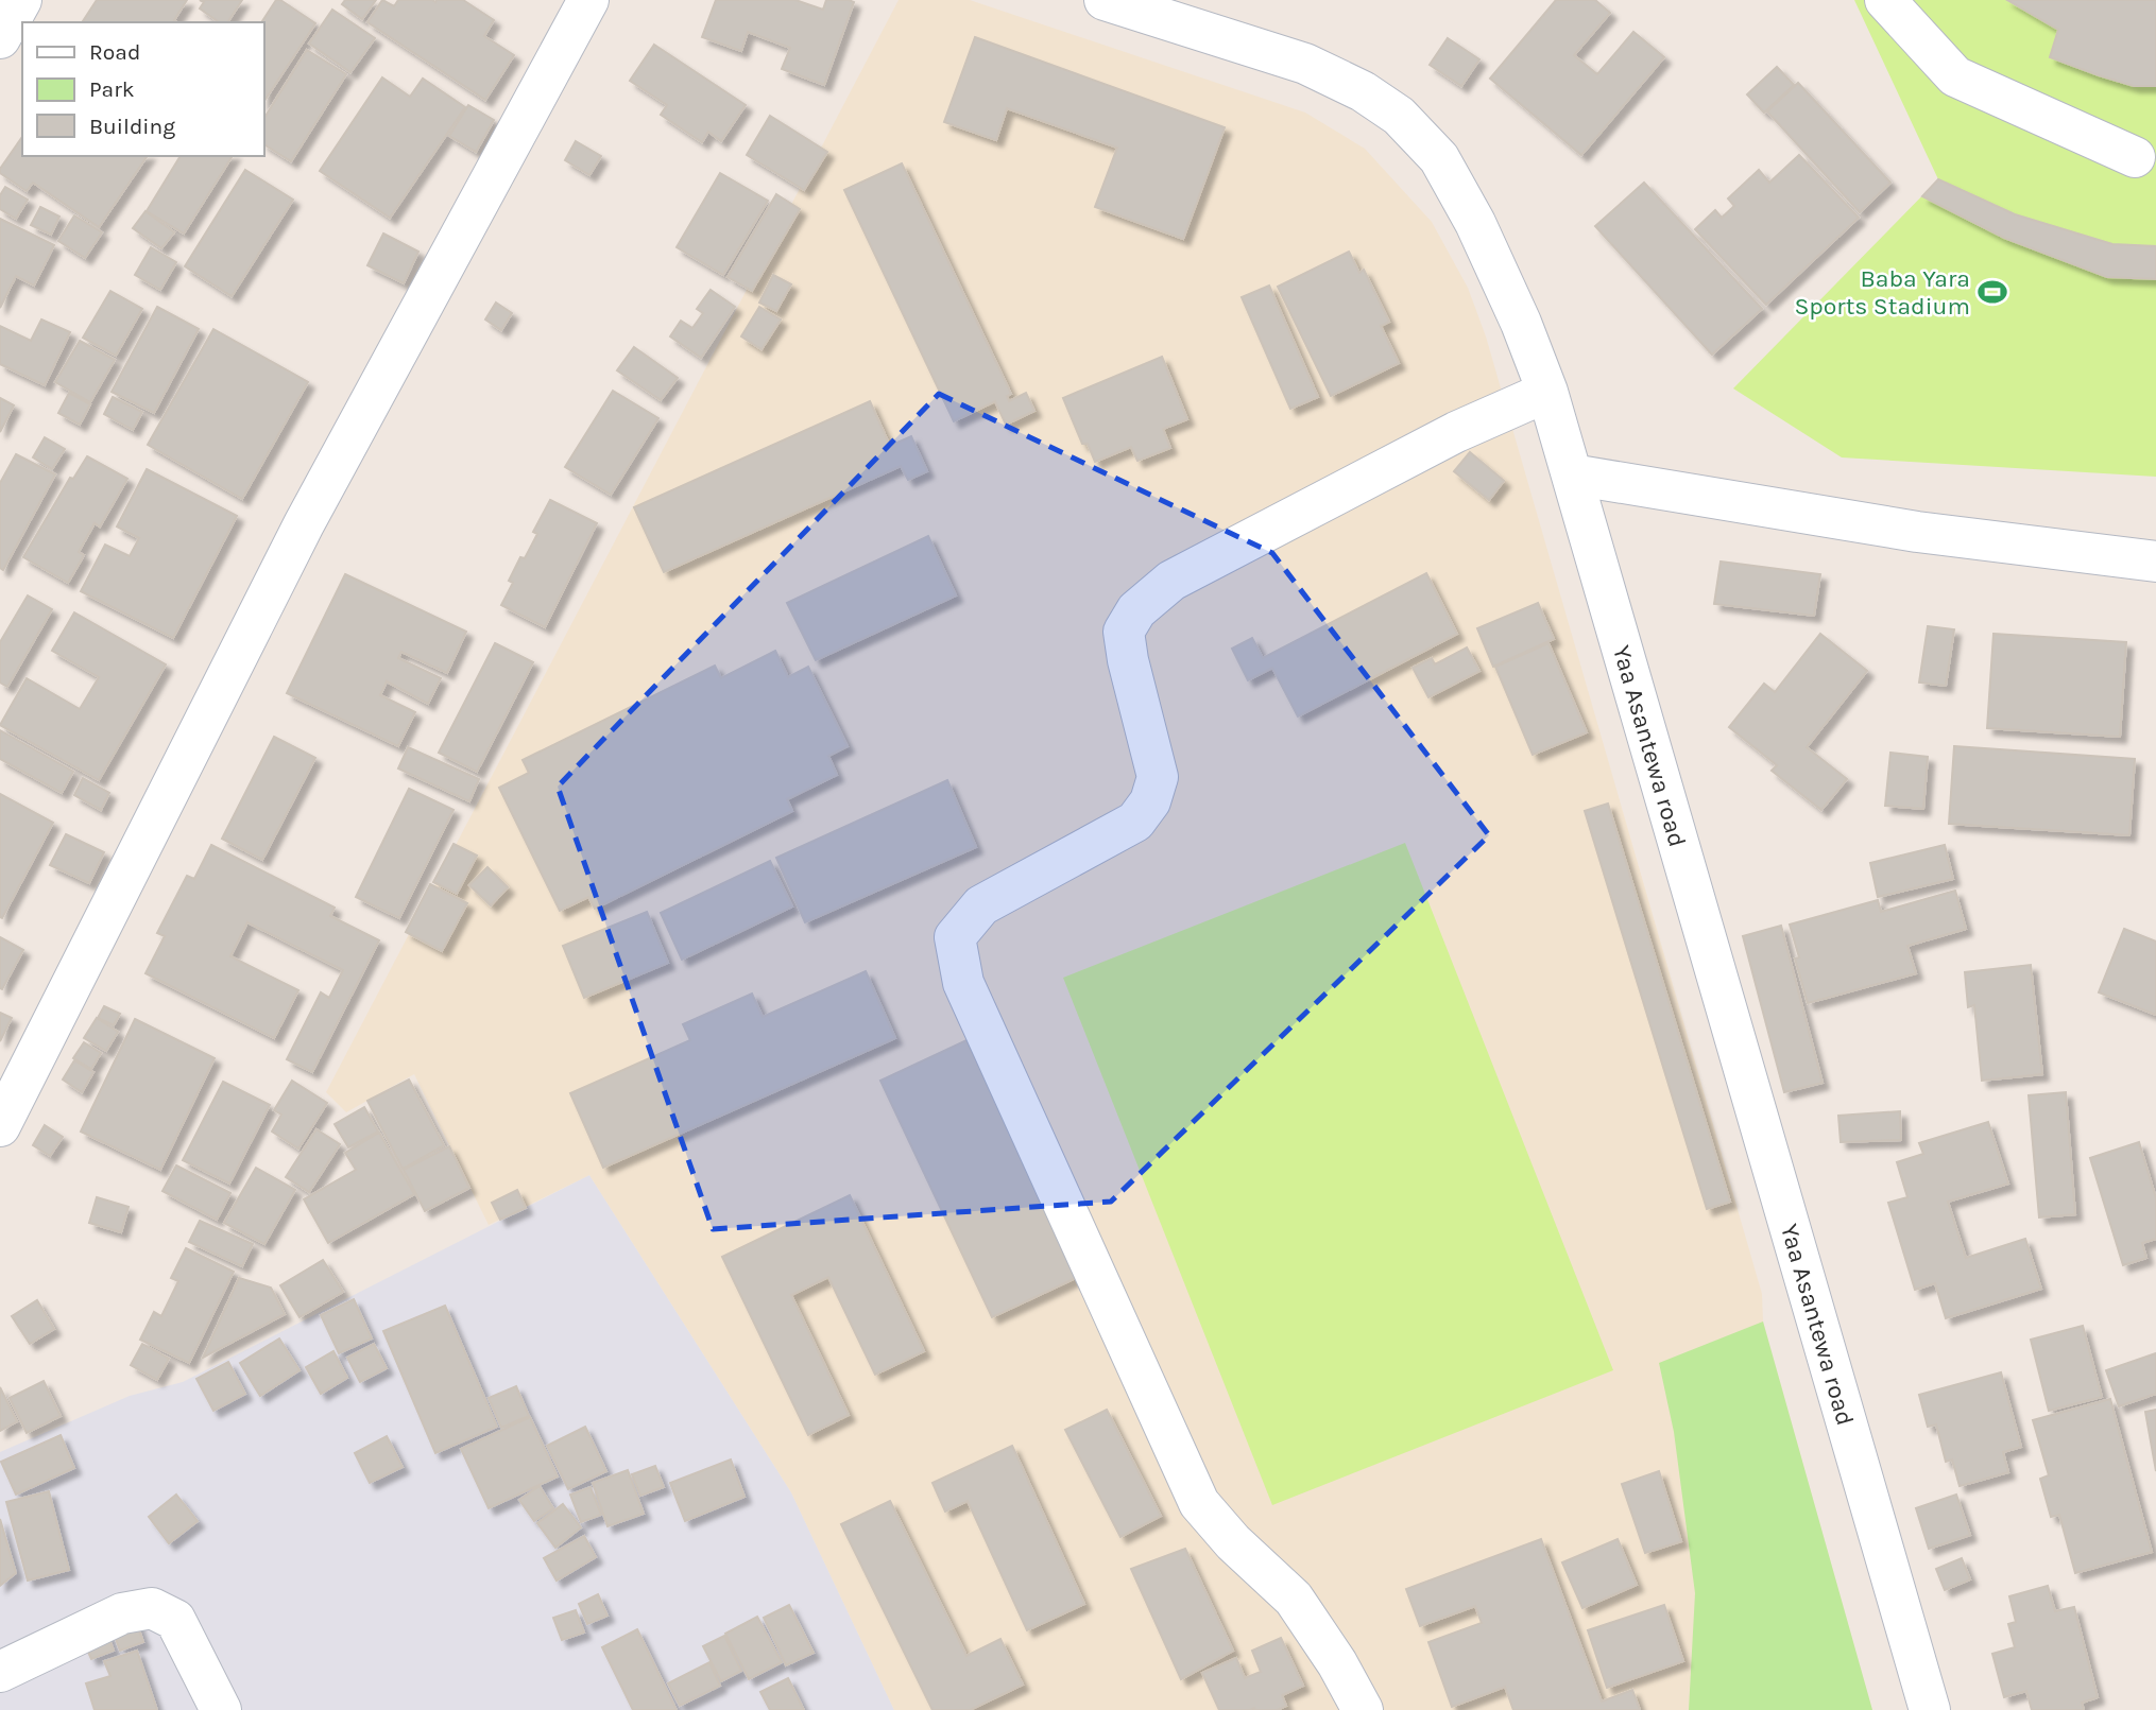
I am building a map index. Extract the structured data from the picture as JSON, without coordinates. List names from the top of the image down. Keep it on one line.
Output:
{"streets":{"street":["Yaa Asantewa road"]},"places":{"sports":["Baba Yara Sports Stadium"]},"legend":["Road","Park","Building"]}
